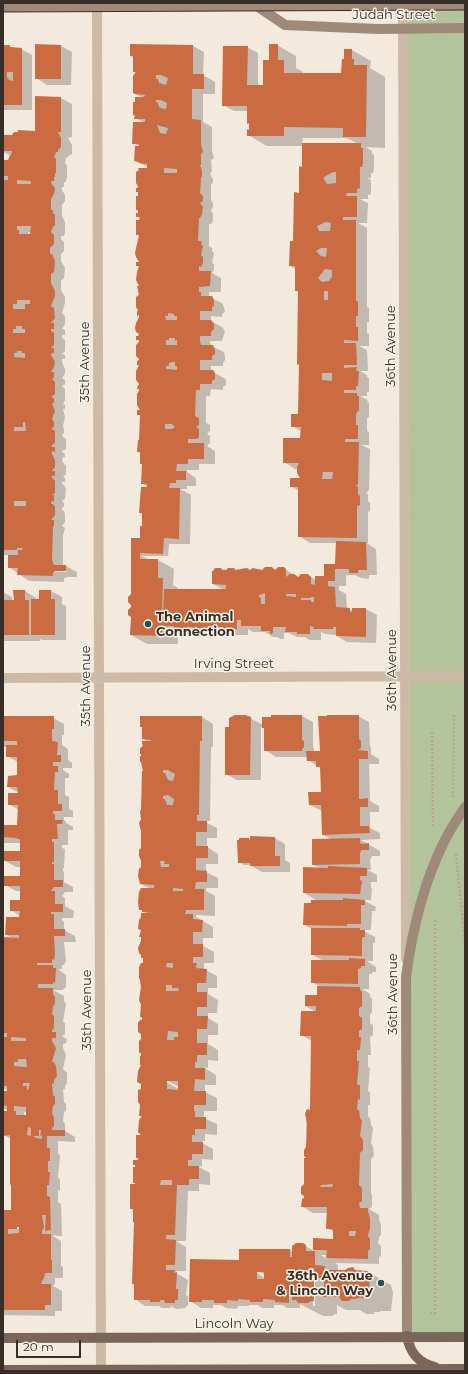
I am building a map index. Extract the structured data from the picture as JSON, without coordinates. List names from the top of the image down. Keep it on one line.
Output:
{"streets":{"main road":["Lincoln Way"],"street":["Judah Street","36th Avenue","35th Avenue","Irving Street"]},"crossings":[["Judah Street","36th Avenue"],["Judah Street","35th Avenue"],["36th Avenue","Irving Street"],["36th Avenue","Lincoln Way"],["35th Avenue","Irving Street"],["35th Avenue","Lincoln Way"]],"places":["The Animal Connection","36th Avenue & Lincoln Way"],"scale_bar":"20 m"}
